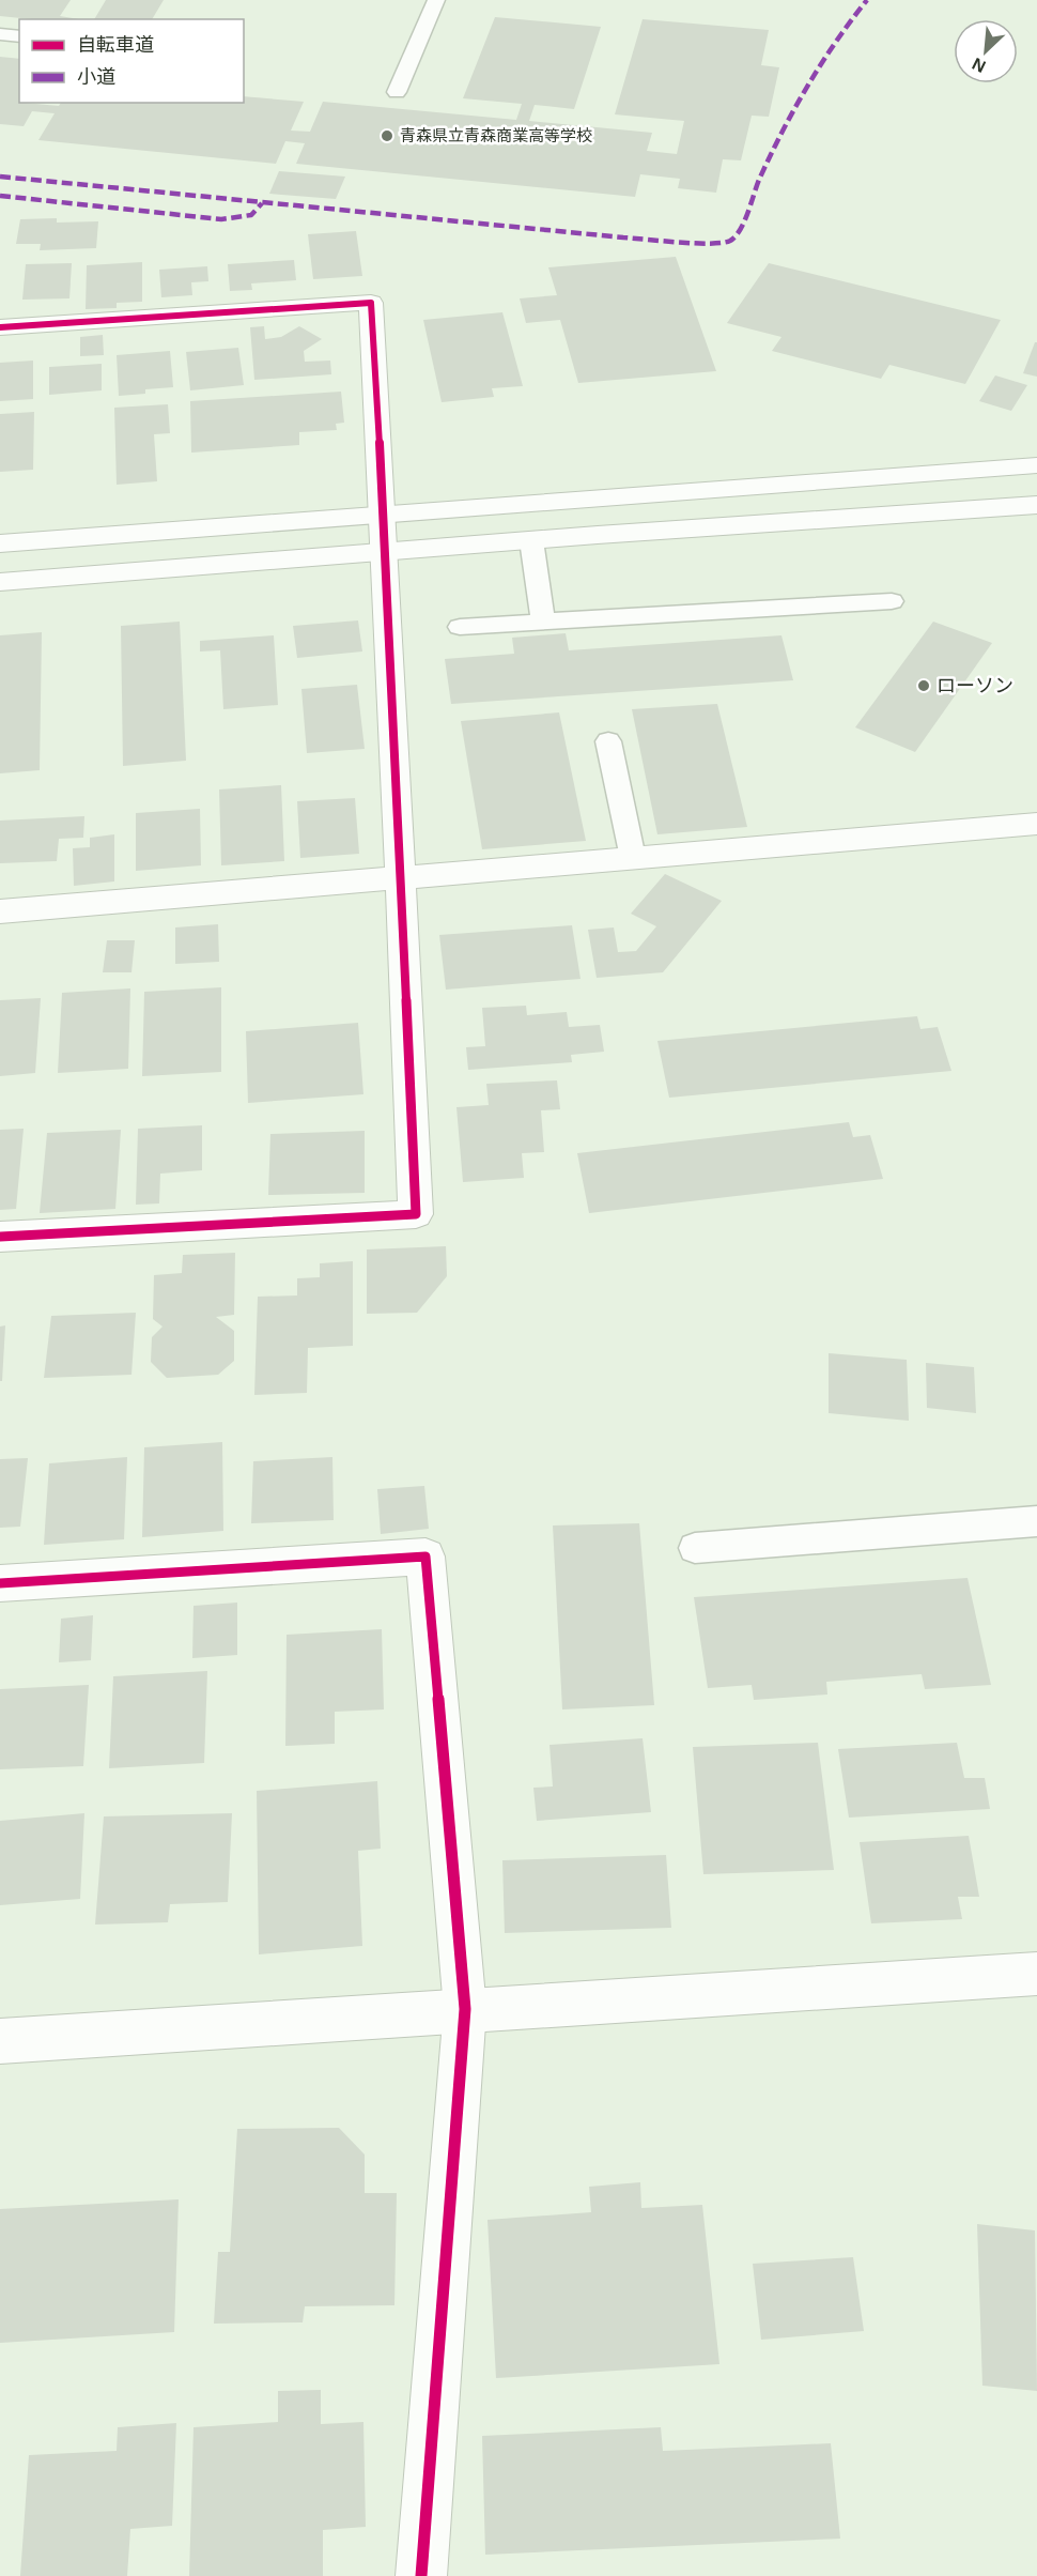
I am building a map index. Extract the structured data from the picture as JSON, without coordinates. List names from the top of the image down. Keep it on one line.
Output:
{"places":["青森県立青森商業高等学校","ローソン"],"legend":["自転車道","小道"],"north":"bottom left"}
